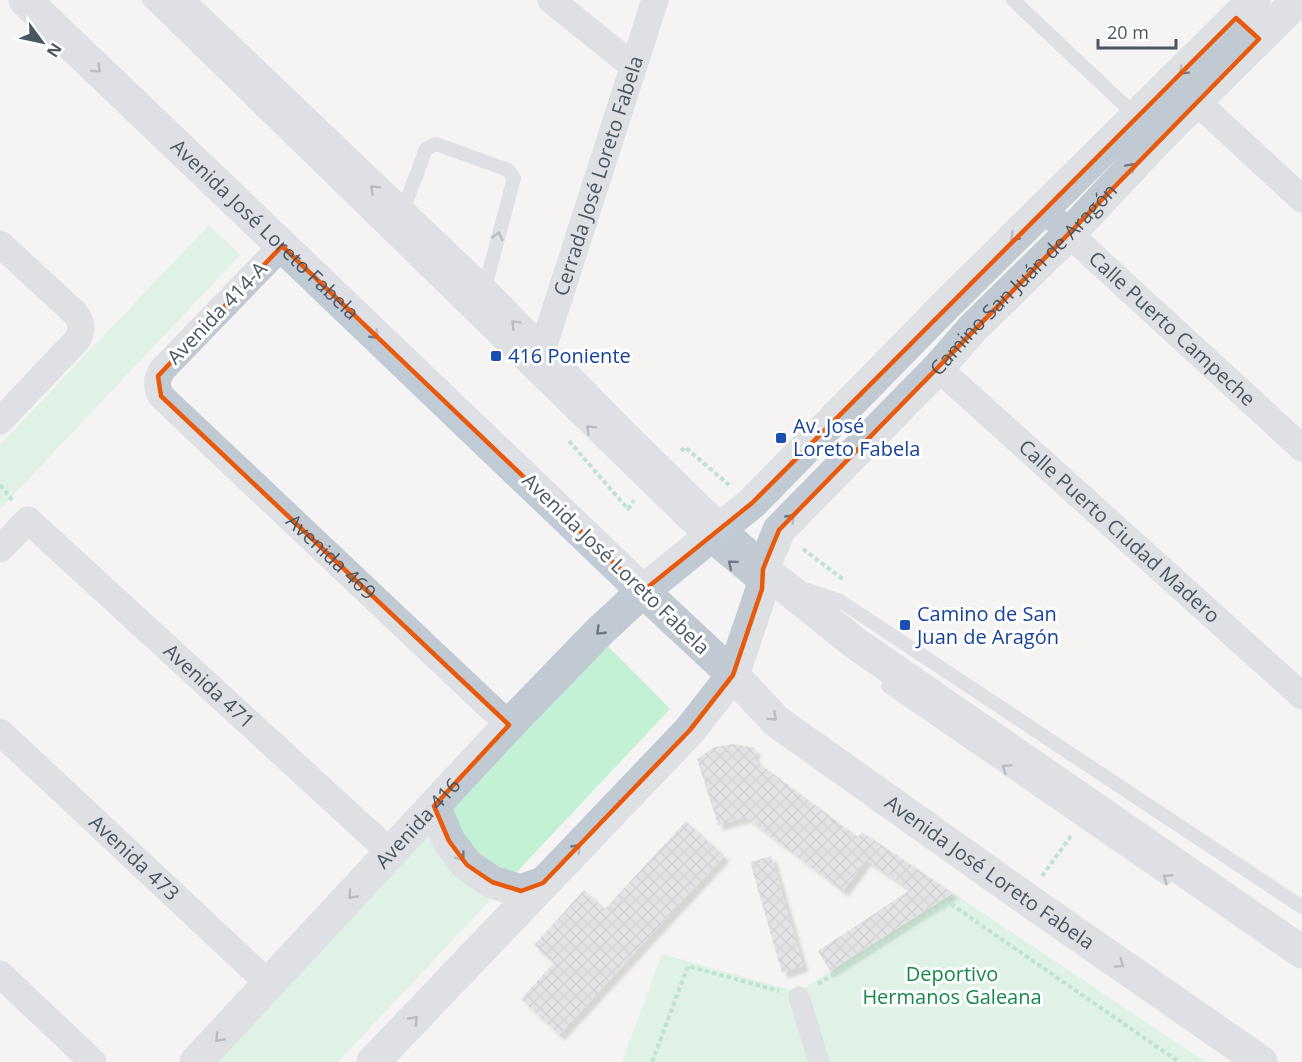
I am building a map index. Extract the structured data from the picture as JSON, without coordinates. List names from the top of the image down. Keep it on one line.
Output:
{"streets":{"main road":["Avenida José Loreto Fabela"],"street":["Cerrada José Loreto Fabela","Camino San Juán de Aragón","Avenida 414-A","Calle Puerto Campeche","Calle Puerto Ciudad Madero","Avenida 469","Avenida 471","Avenida 416","Avenida 473"]},"crossings":[["Avenida José Loreto Fabela","Camino San Juán de Aragón"],["Avenida José Loreto Fabela","Avenida 414-A"],["Avenida José Loreto Fabela","Avenida 416"],["Camino San Juán de Aragón","Calle Puerto Campeche"],["Camino San Juán de Aragón","Calle Puerto Ciudad Madero"],["Camino San Juán de Aragón","Avenida 416"],["Avenida 414-A","Avenida 469"],["Avenida 469","Avenida 416"],["Avenida 471","Avenida 416"],["Avenida 416","Avenida 473"]],"parks":["Deportivo Hermanos Galeana"],"places":{"transit":["416 Poniente","Av. José Loreto Fabela","Camino de San Juan de Aragón"]},"scale_bar":"20 m","north":"bottom right"}
